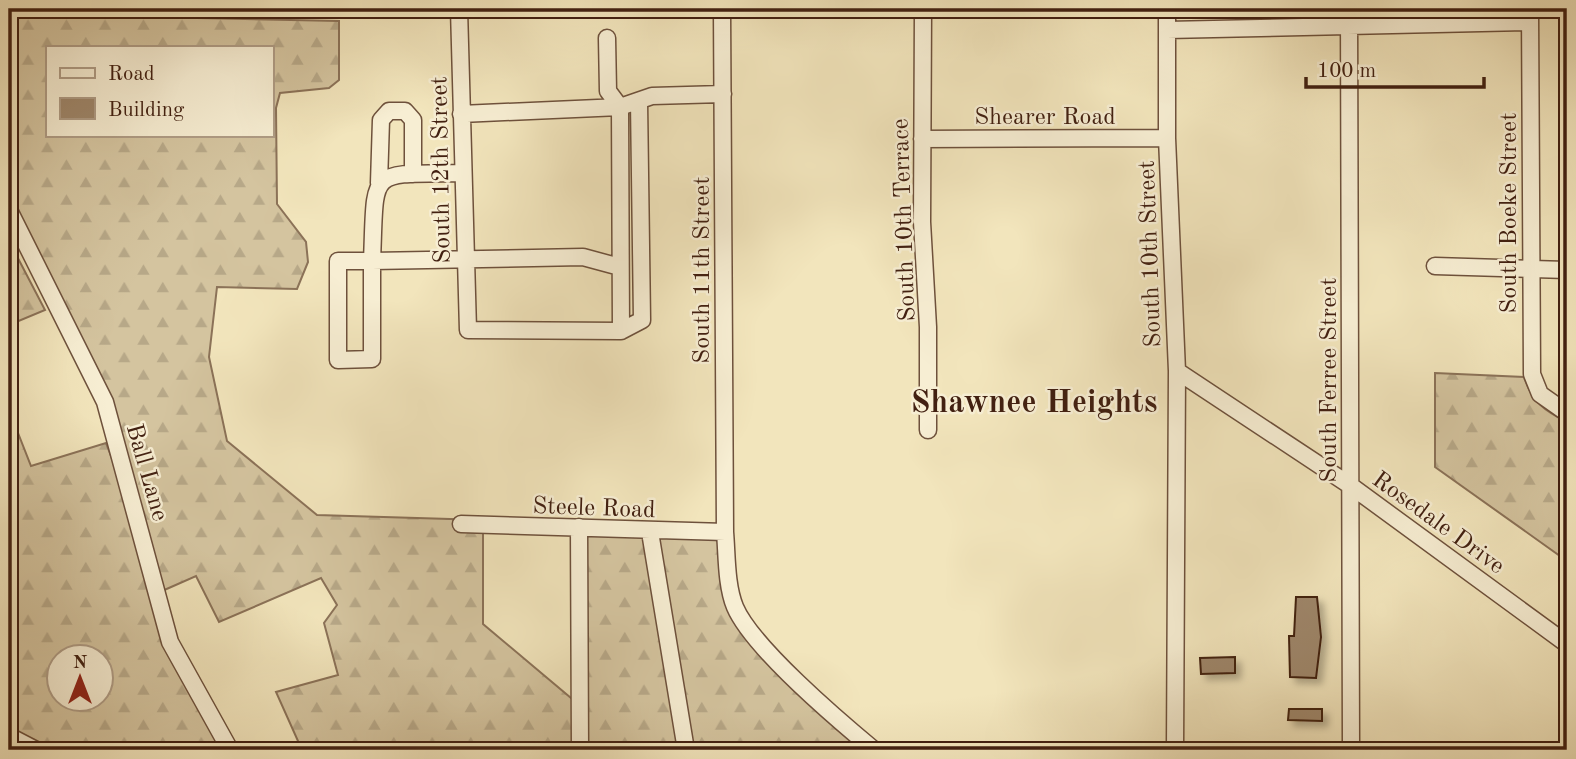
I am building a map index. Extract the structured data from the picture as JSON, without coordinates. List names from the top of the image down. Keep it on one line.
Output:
{"streets":{"street":["Shearer Road","South 12th Street","South Boeke Street","South 10th Terrace","South 10th Street","South 11th Street","South Ferree Street","Ball Lane","Steele Road","Rosedale Drive"]},"crossings":[["Shearer Road","South 10th Terrace"],["Shearer Road","South 10th Street"],["South 10th Street","Rosedale Drive"],["South 11th Street","Steele Road"],["South Ferree Street","Rosedale Drive"]],"districts":["Shawnee Heights"],"legend":["Road","Building"],"scale_bar":"100 m","north":"top"}
